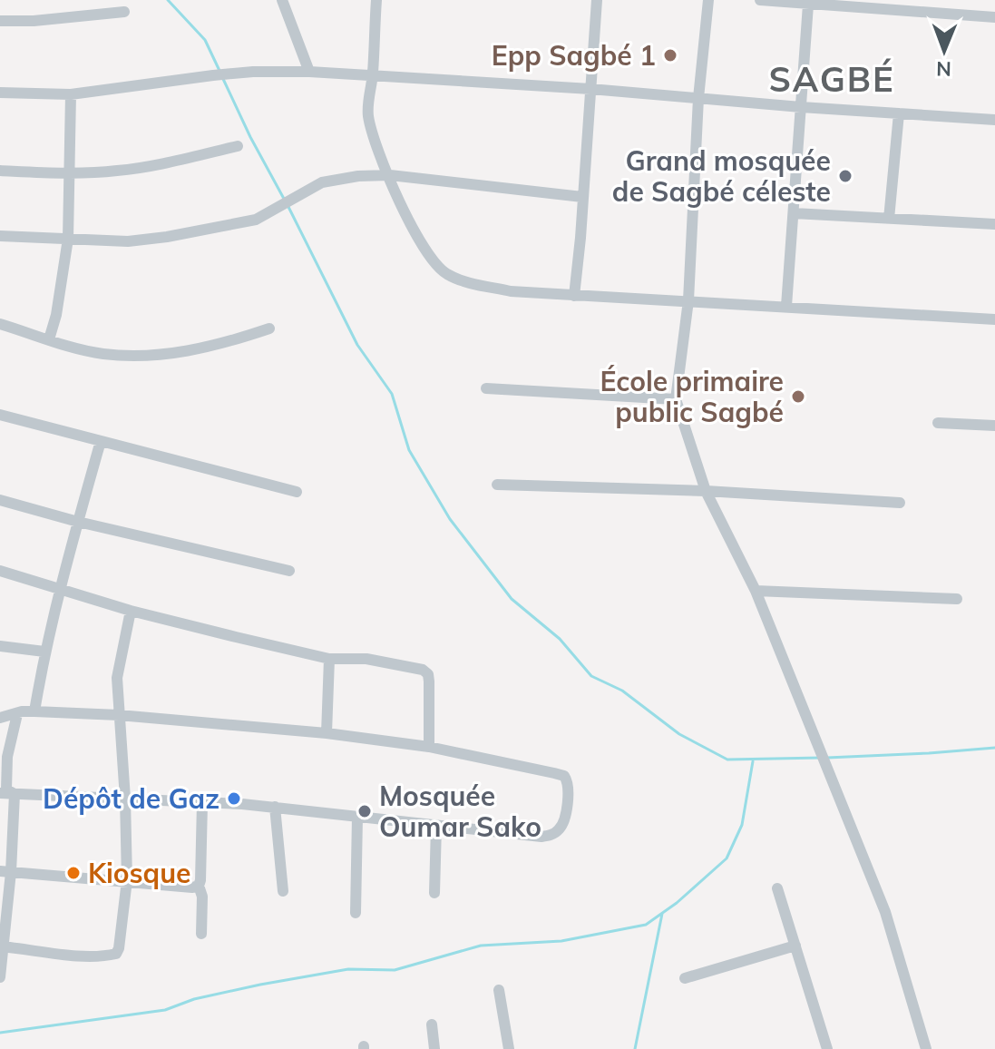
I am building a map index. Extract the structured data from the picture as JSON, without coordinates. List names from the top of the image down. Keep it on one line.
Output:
{"districts":["SAGBÉ"],"places":["Epp Sagbé 1","Grand mosquée de Sagbé céleste","École primaire public Sagbé","Dépôt de Gaz","Mosquée Oumar Sako","Kiosque"],"north":"bottom"}
